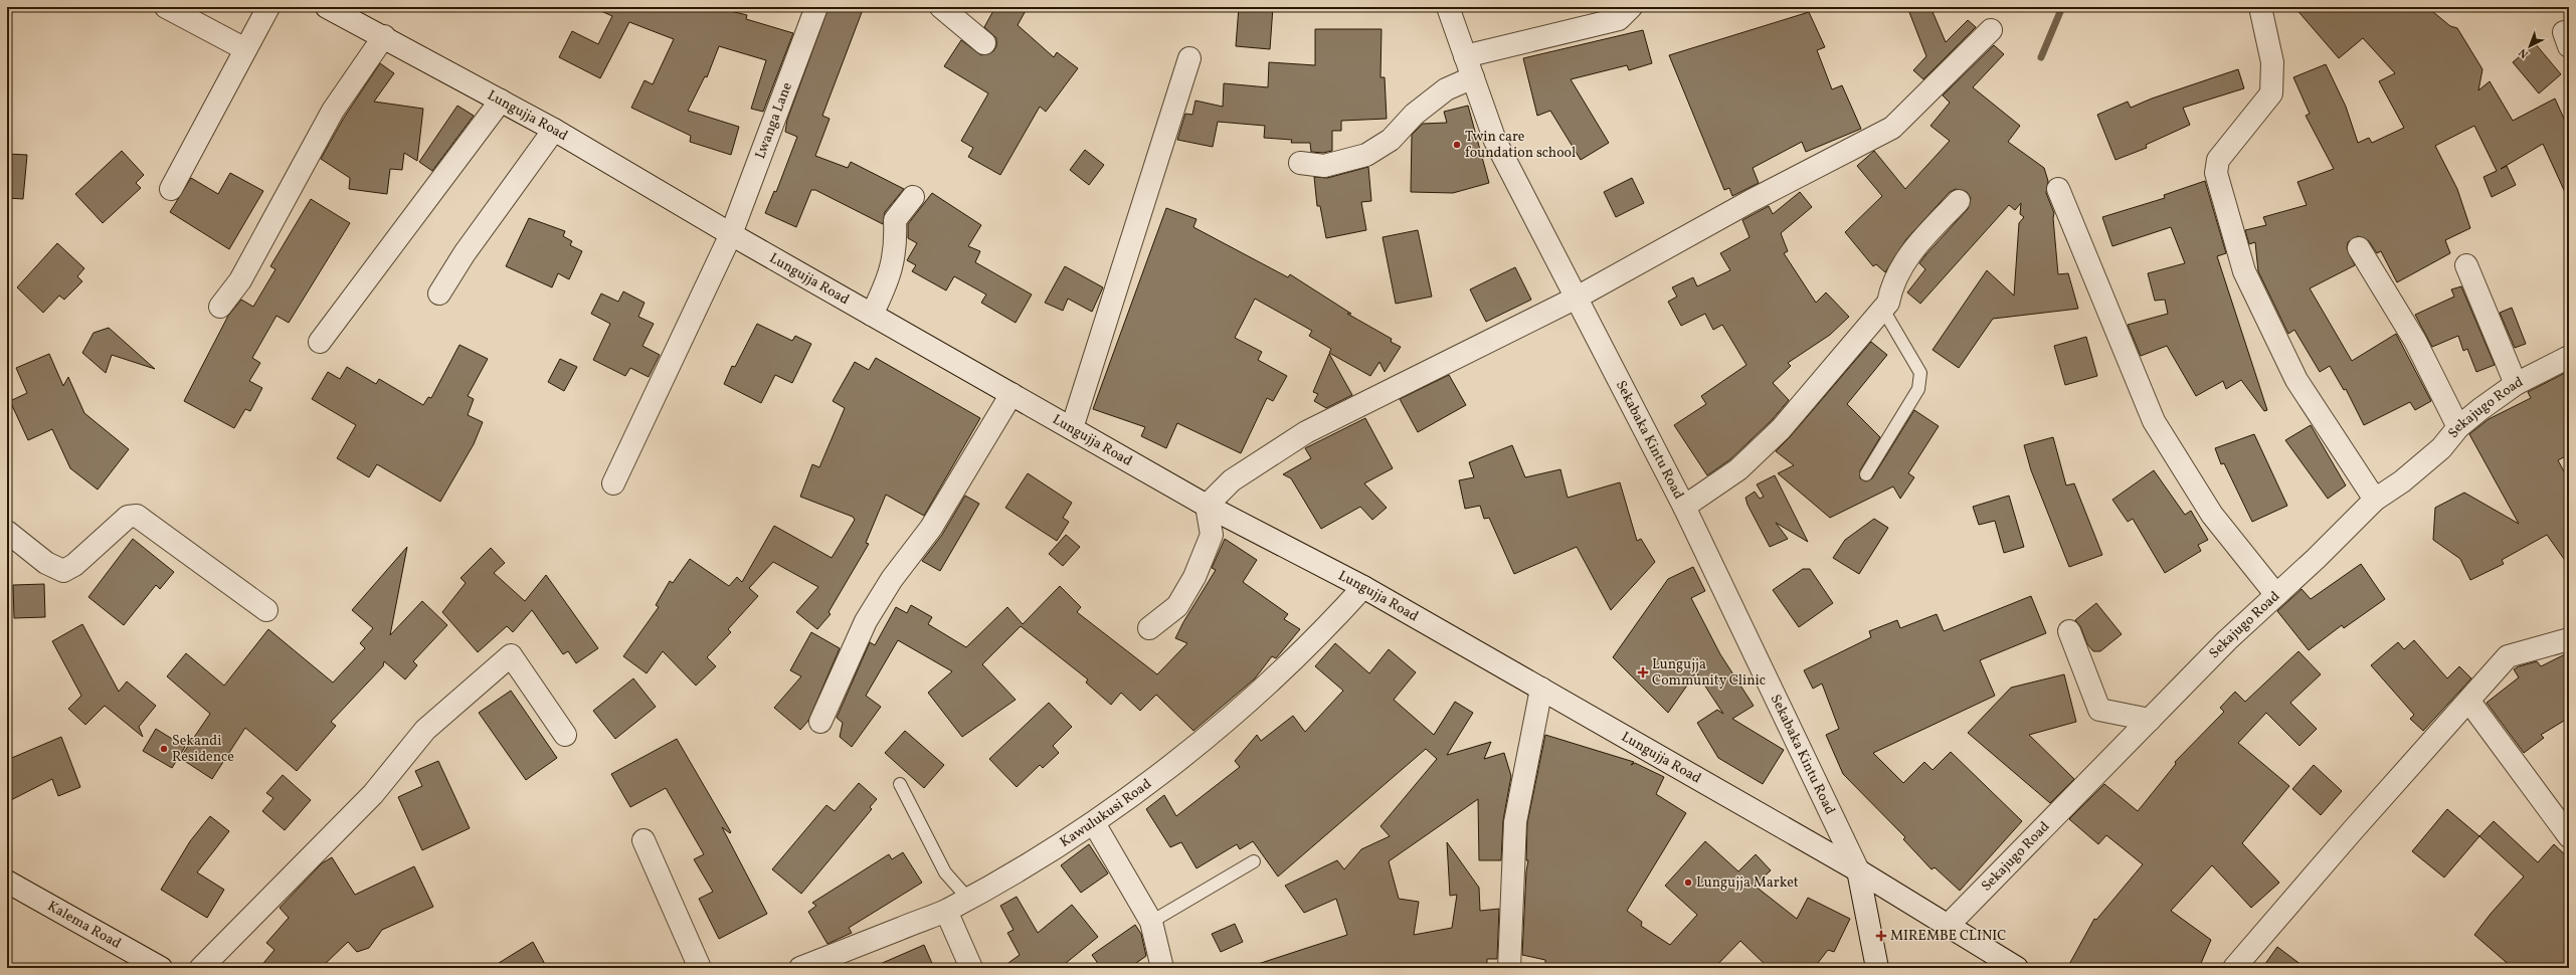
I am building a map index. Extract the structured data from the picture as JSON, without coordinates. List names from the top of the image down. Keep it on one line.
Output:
{"streets":{"street":["Lungujja Road","Lwanga Lane","Sekajugo Road","Sekabaka Kintu Road","Kawulukusi Road","Kalema Road"]},"crossings":[["Lungujja Road","Lwanga Lane"],["Lungujja Road","Sekajugo Road"],["Lungujja Road","Sekabaka Kintu Road"],["Lungujja Road","Kawulukusi Road"]],"places":{"other":["Twin care foundation school","Sekandi Residence","Lungujja Market"],"health":["Lungujja Community Clinic","MIREMBE CLINIC"]},"north":"bottom left"}
